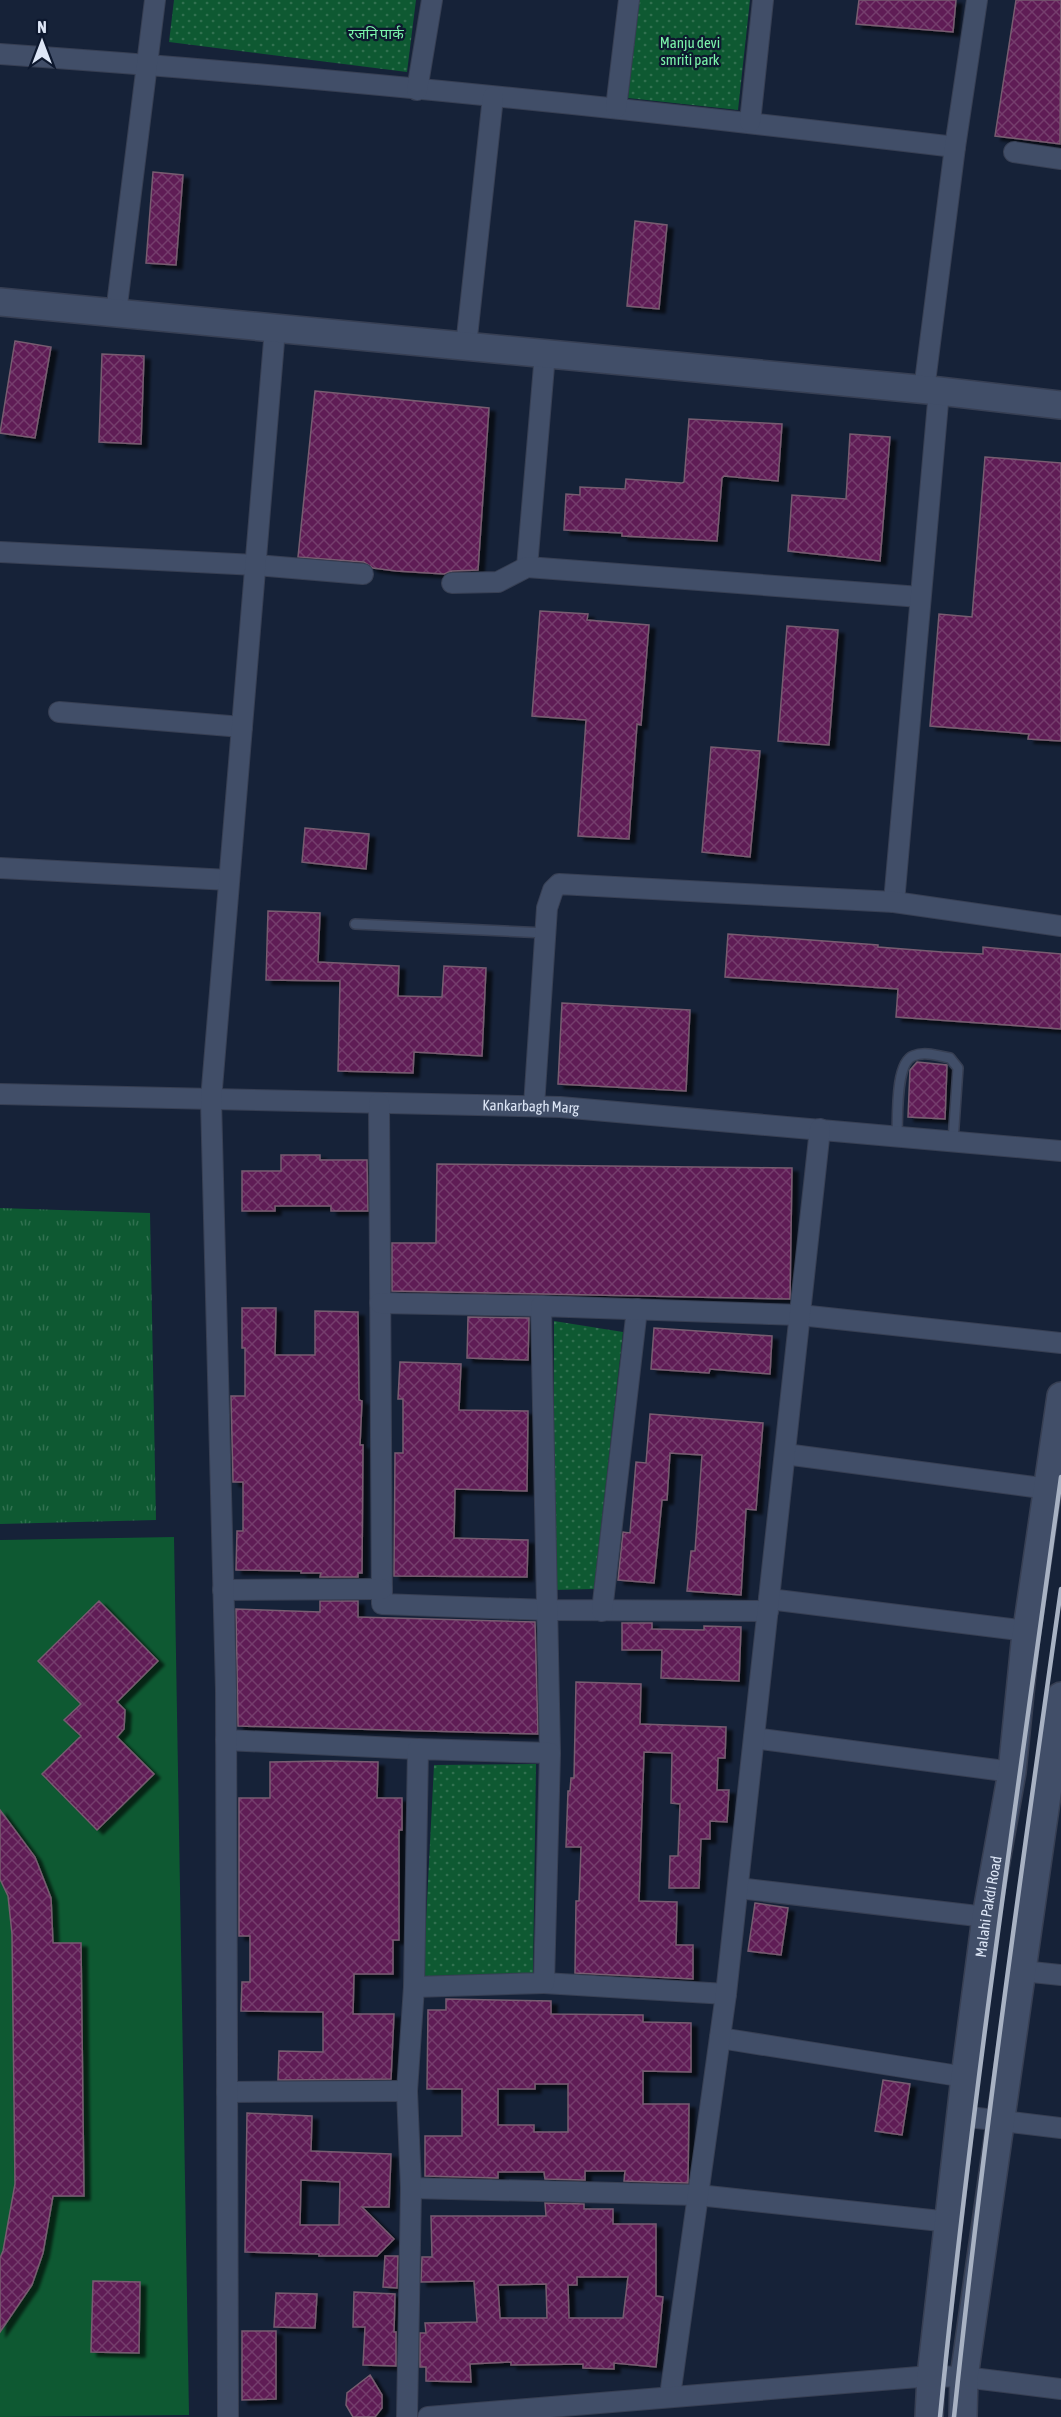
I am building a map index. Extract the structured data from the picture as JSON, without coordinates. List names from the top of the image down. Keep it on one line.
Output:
{"streets":{"main road":["Malahi Pakdi Road"],"street":["Kankarbagh Marg"]},"parks":["रजनि पार्क","Manju devi smriti park"],"north":"top"}
